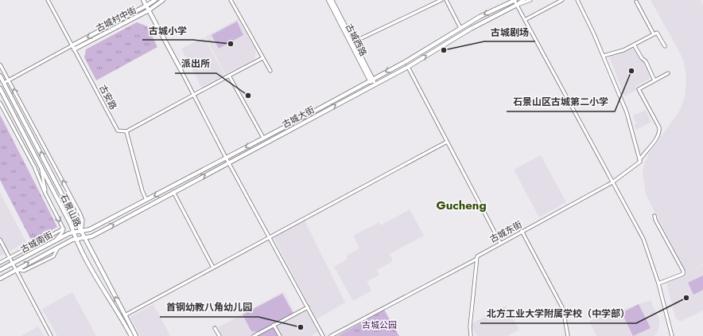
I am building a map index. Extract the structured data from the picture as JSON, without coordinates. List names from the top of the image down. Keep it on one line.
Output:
{"streets":{"main road":["古城村中街","古城西路","古城大街","石景山路","古城南街"],"street":["古安路","古城东街"]},"crossings":[["古城村中街","古安路"],["古城西路","古城大街"],["古城大街","石景山路"],["古城大街","古城南街"],["石景山路","古城南街"]],"districts":["Gucheng"],"parks":["古城公园"],"places":["古城小学","古城剧场","石景山区古城第二小学","派出所","北方工业大学附属学校（中学部）","首钢幼教八角幼儿园"]}
